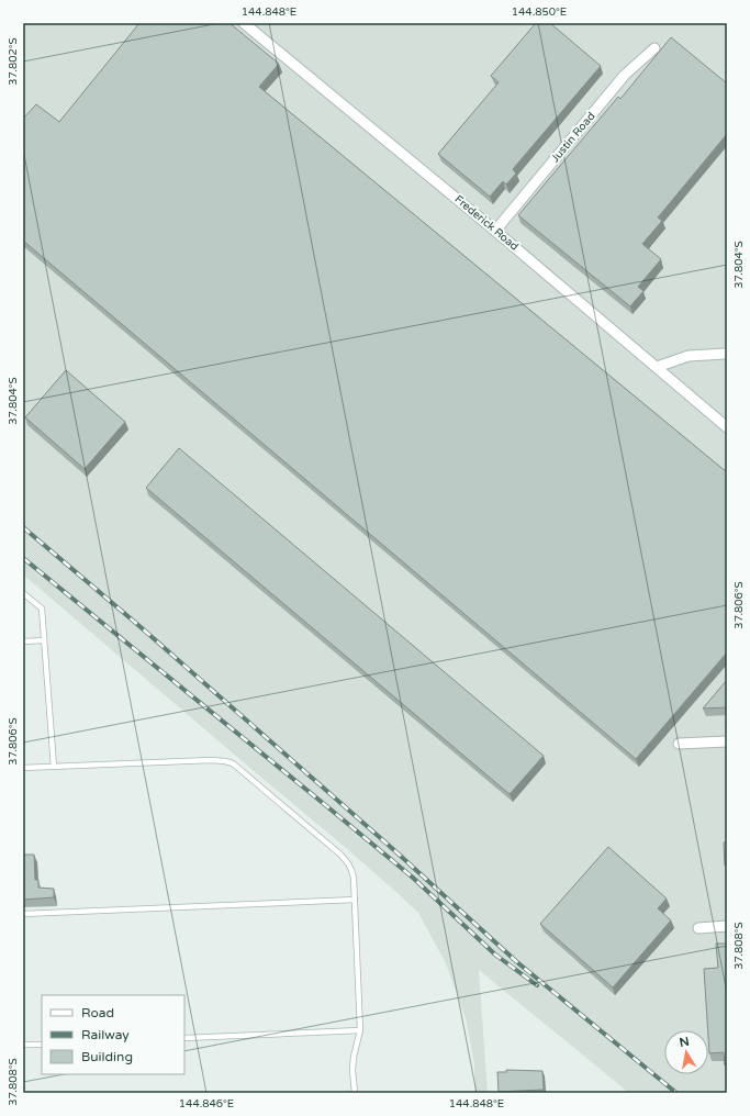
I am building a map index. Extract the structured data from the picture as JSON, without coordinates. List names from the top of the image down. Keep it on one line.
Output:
{"streets":{"street":["Justin Road","Frederick Road"]},"crossings":[["Justin Road","Frederick Road"]],"legend":["Road","Railway","Building"],"north":"top","coordinates":["144.848°E","144.850°E","37.802°S","37.804°S","37.806°S","37.808°S","144.846°E"]}
